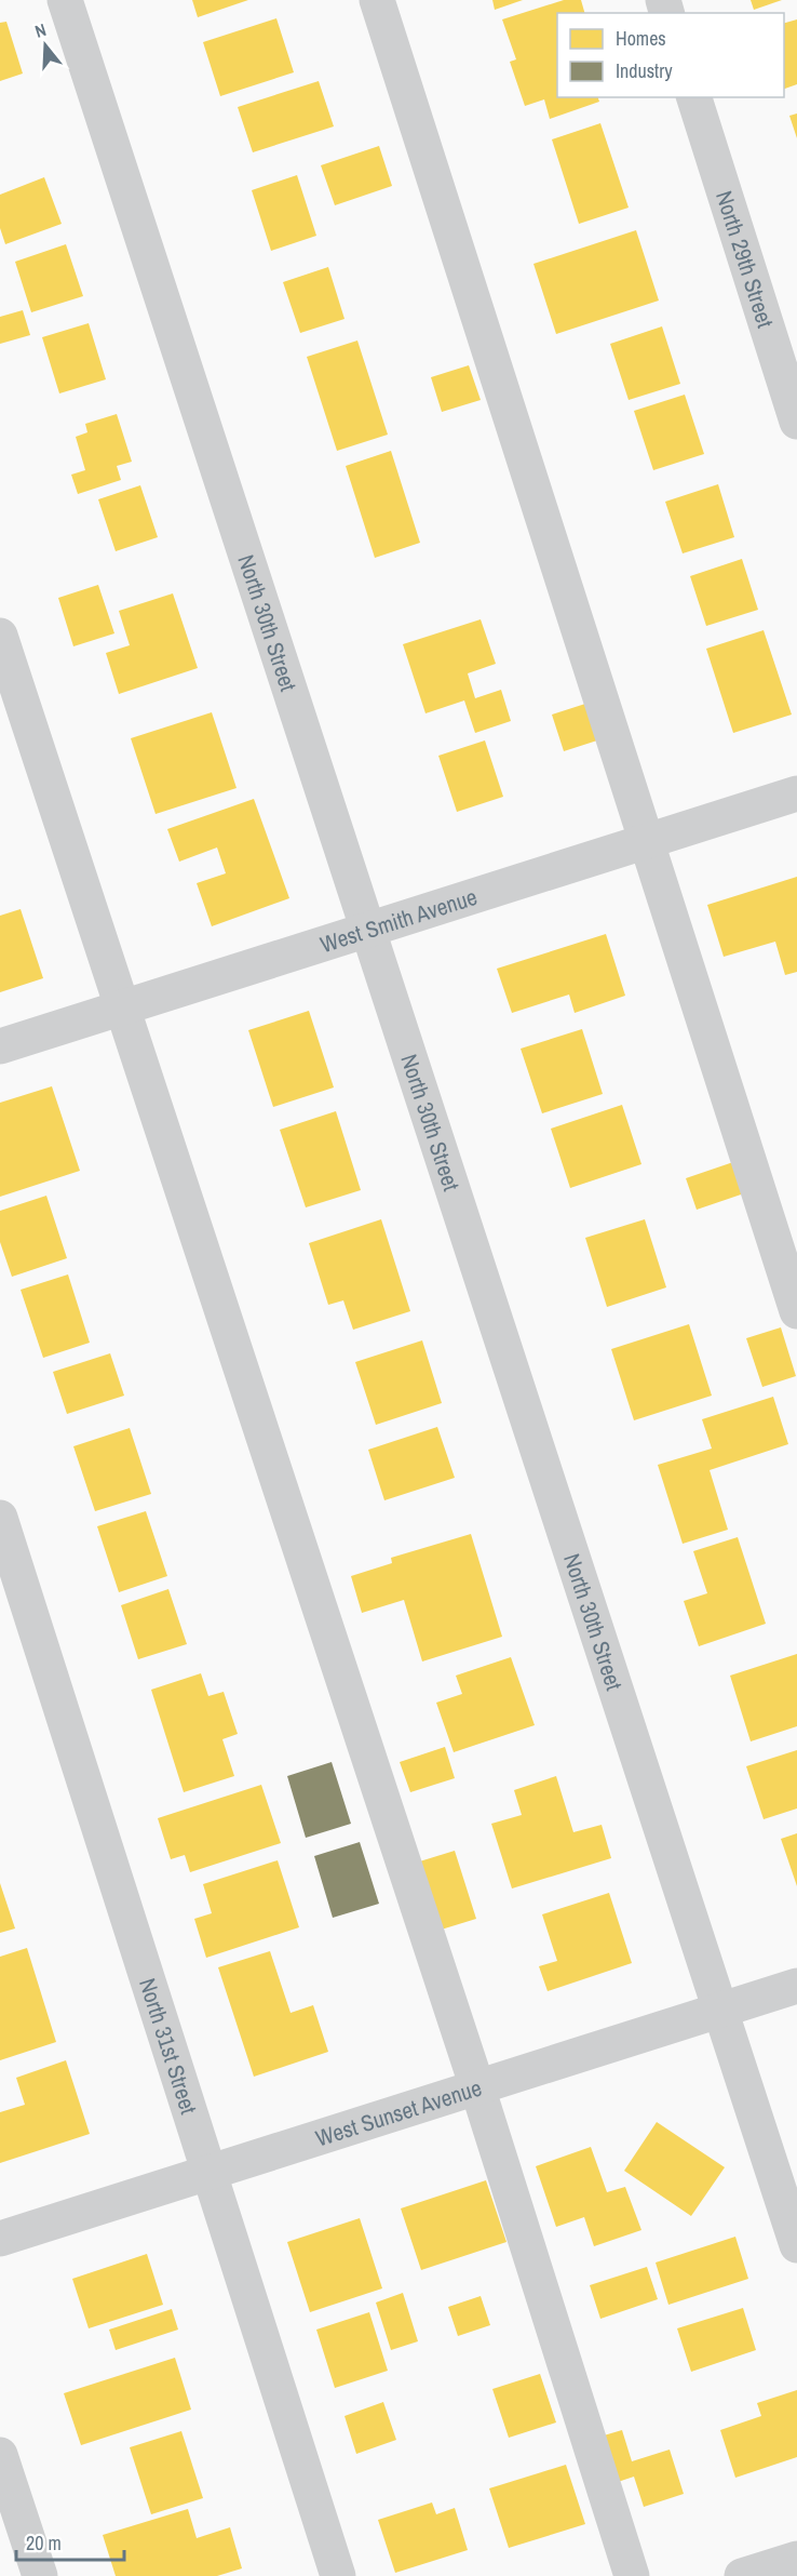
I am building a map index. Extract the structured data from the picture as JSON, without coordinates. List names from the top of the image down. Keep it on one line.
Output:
{"streets":{"street":["North 29th Street","North 30th Street","West Smith Avenue","North 31st Street","West Sunset Avenue"]},"crossings":[["North 30th Street","West Smith Avenue"],["North 30th Street","West Sunset Avenue"],["North 31st Street","West Sunset Avenue"]],"legend":["Homes","Industry"],"scale_bar":"20 m","north":"top"}
